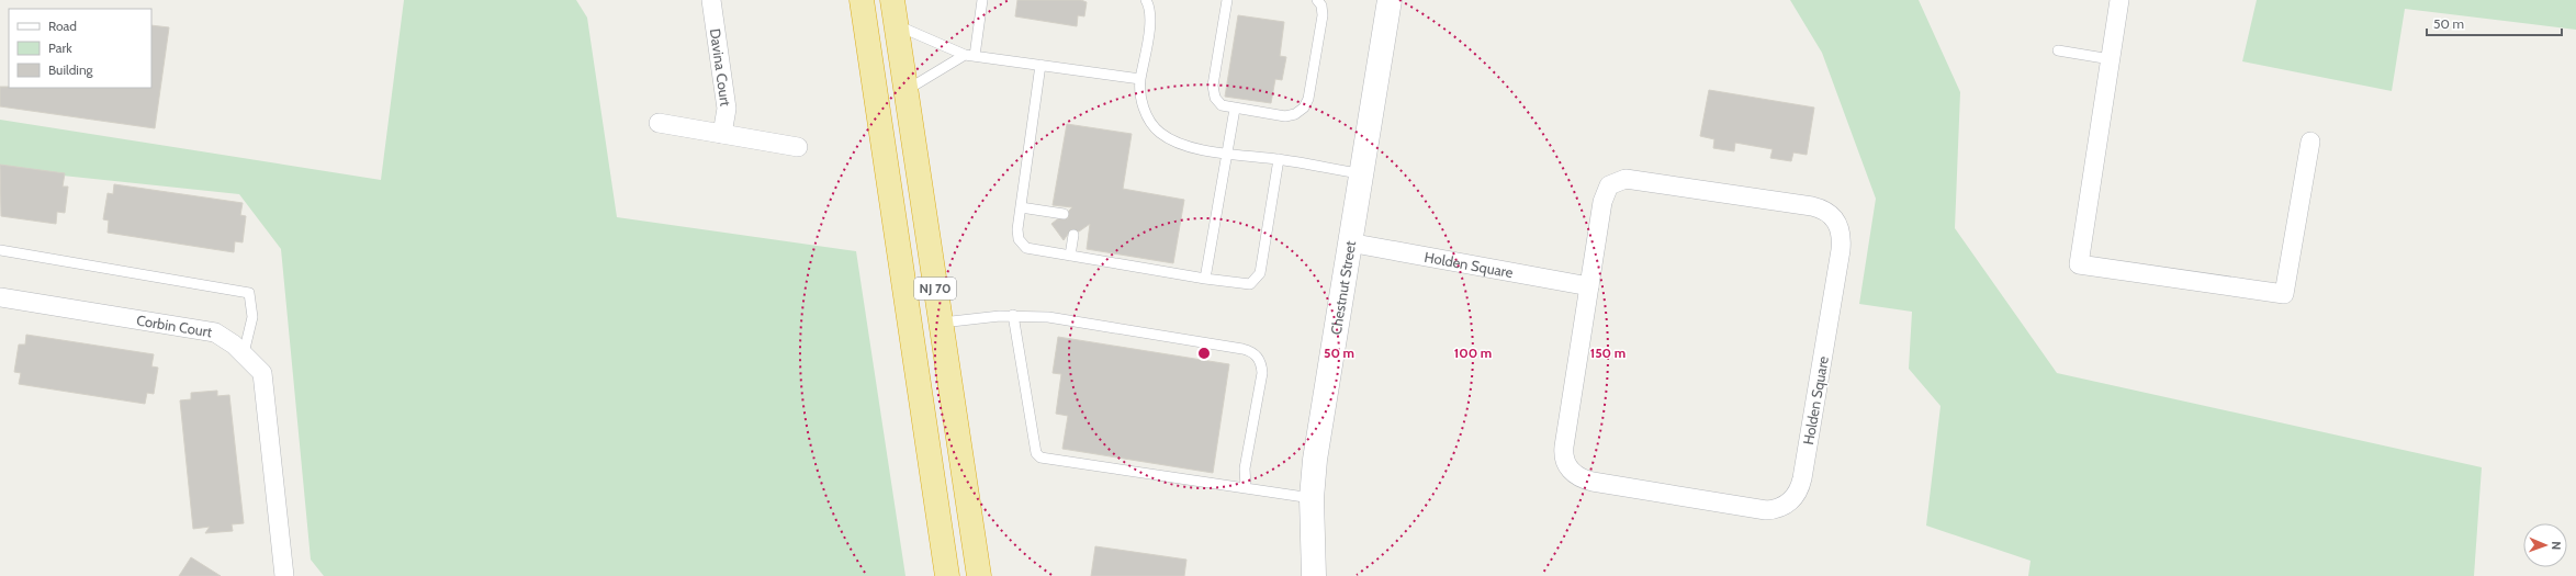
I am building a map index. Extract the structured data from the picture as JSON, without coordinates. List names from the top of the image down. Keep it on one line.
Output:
{"streets":{"highway":["NJ 70"],"street":["Davina Court","Holden Square","Chestnut Street","Corbin Court"]},"crossings":[["Holden Square","Chestnut Street"]],"legend":["Road","Park","Building"],"scale_bar":"50 m","north":"right","rings":["50 m","100 m","150 m"]}
